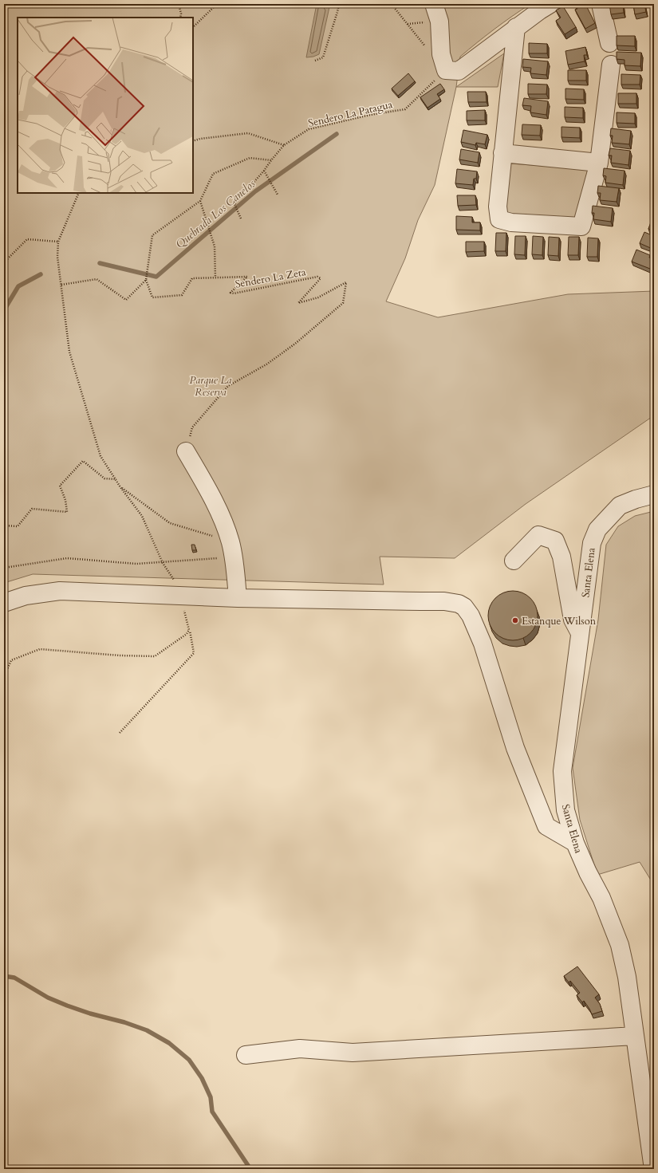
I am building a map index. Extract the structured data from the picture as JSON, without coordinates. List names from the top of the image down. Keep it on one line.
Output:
{"streets":{"street":["Santa Elena"],"path":["Sendero La Patagua","Sendero La Zeta"]},"water":["Quebrada Los Canelos"],"parks":["Parque La Reserva"],"places":["Estanque Wilson"]}
